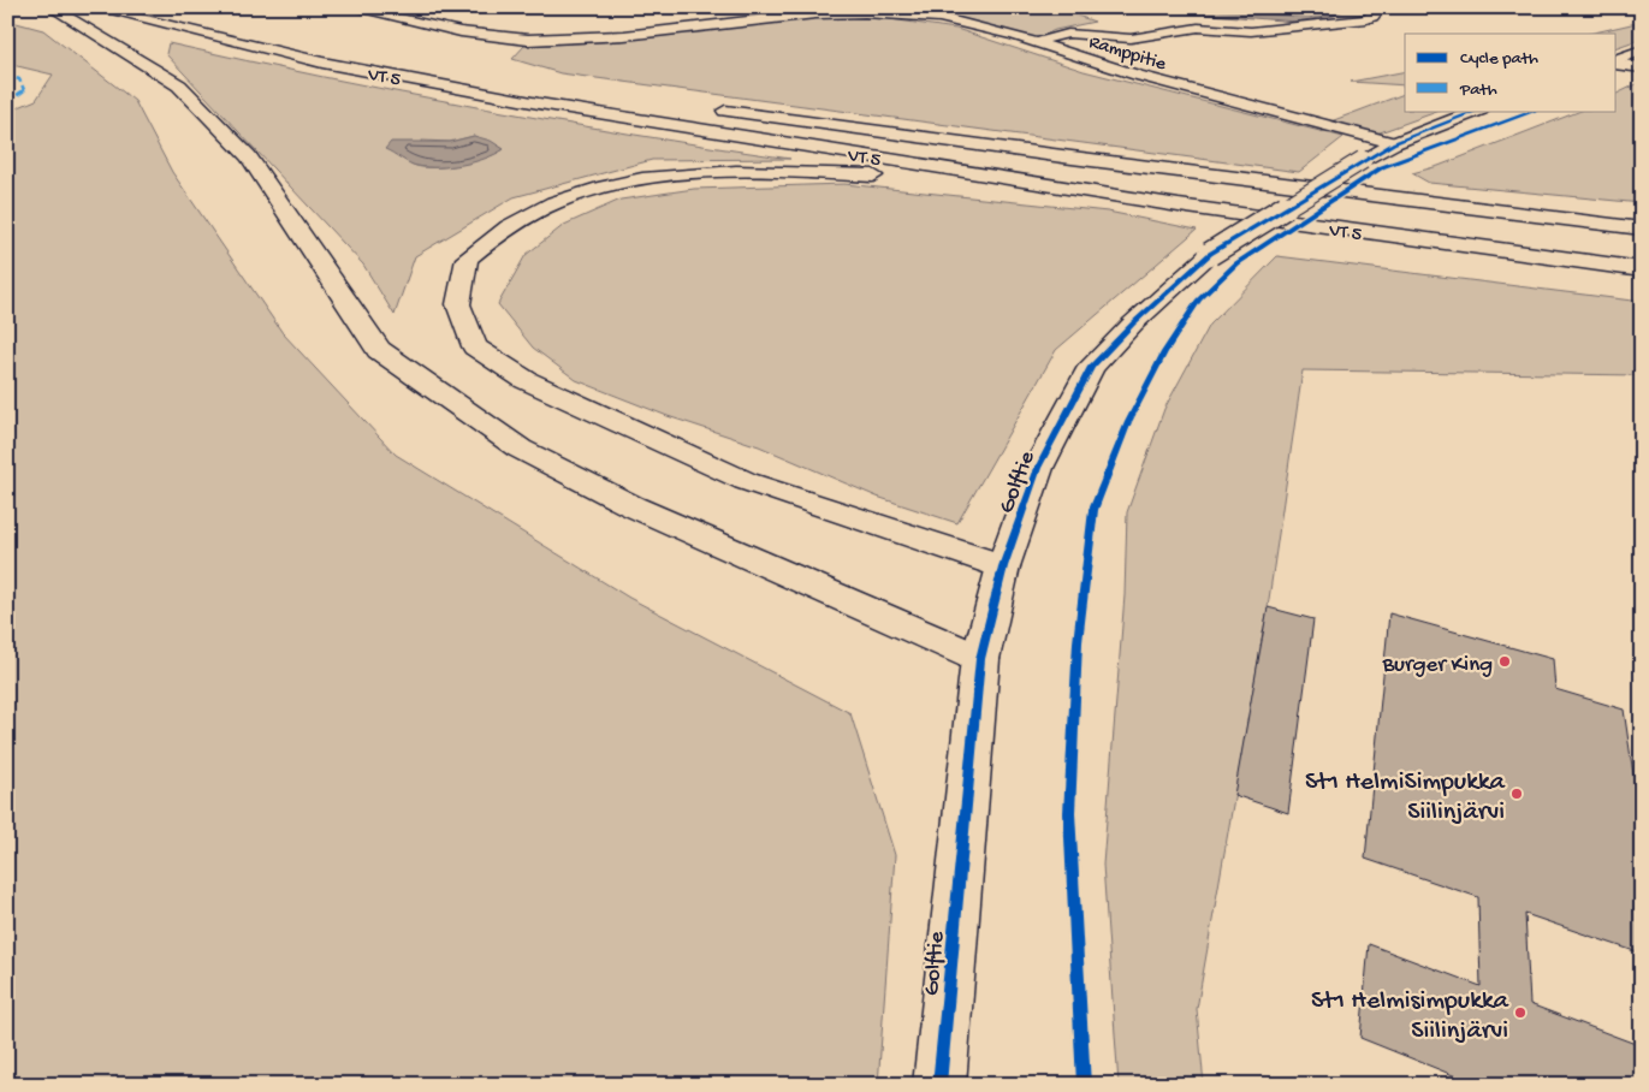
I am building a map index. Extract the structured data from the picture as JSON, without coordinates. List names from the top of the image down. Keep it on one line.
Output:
{"streets":{"main road":["Ramppitie","VT 5","Golftie"]},"crossings":[["Ramppitie","Golftie"]],"places":["Burger King","St1 HelmiSimpukka Siilinjärvi","St1 Helmisimpukka Siilinjärvi"],"legend":["Cycle path","Path"]}
